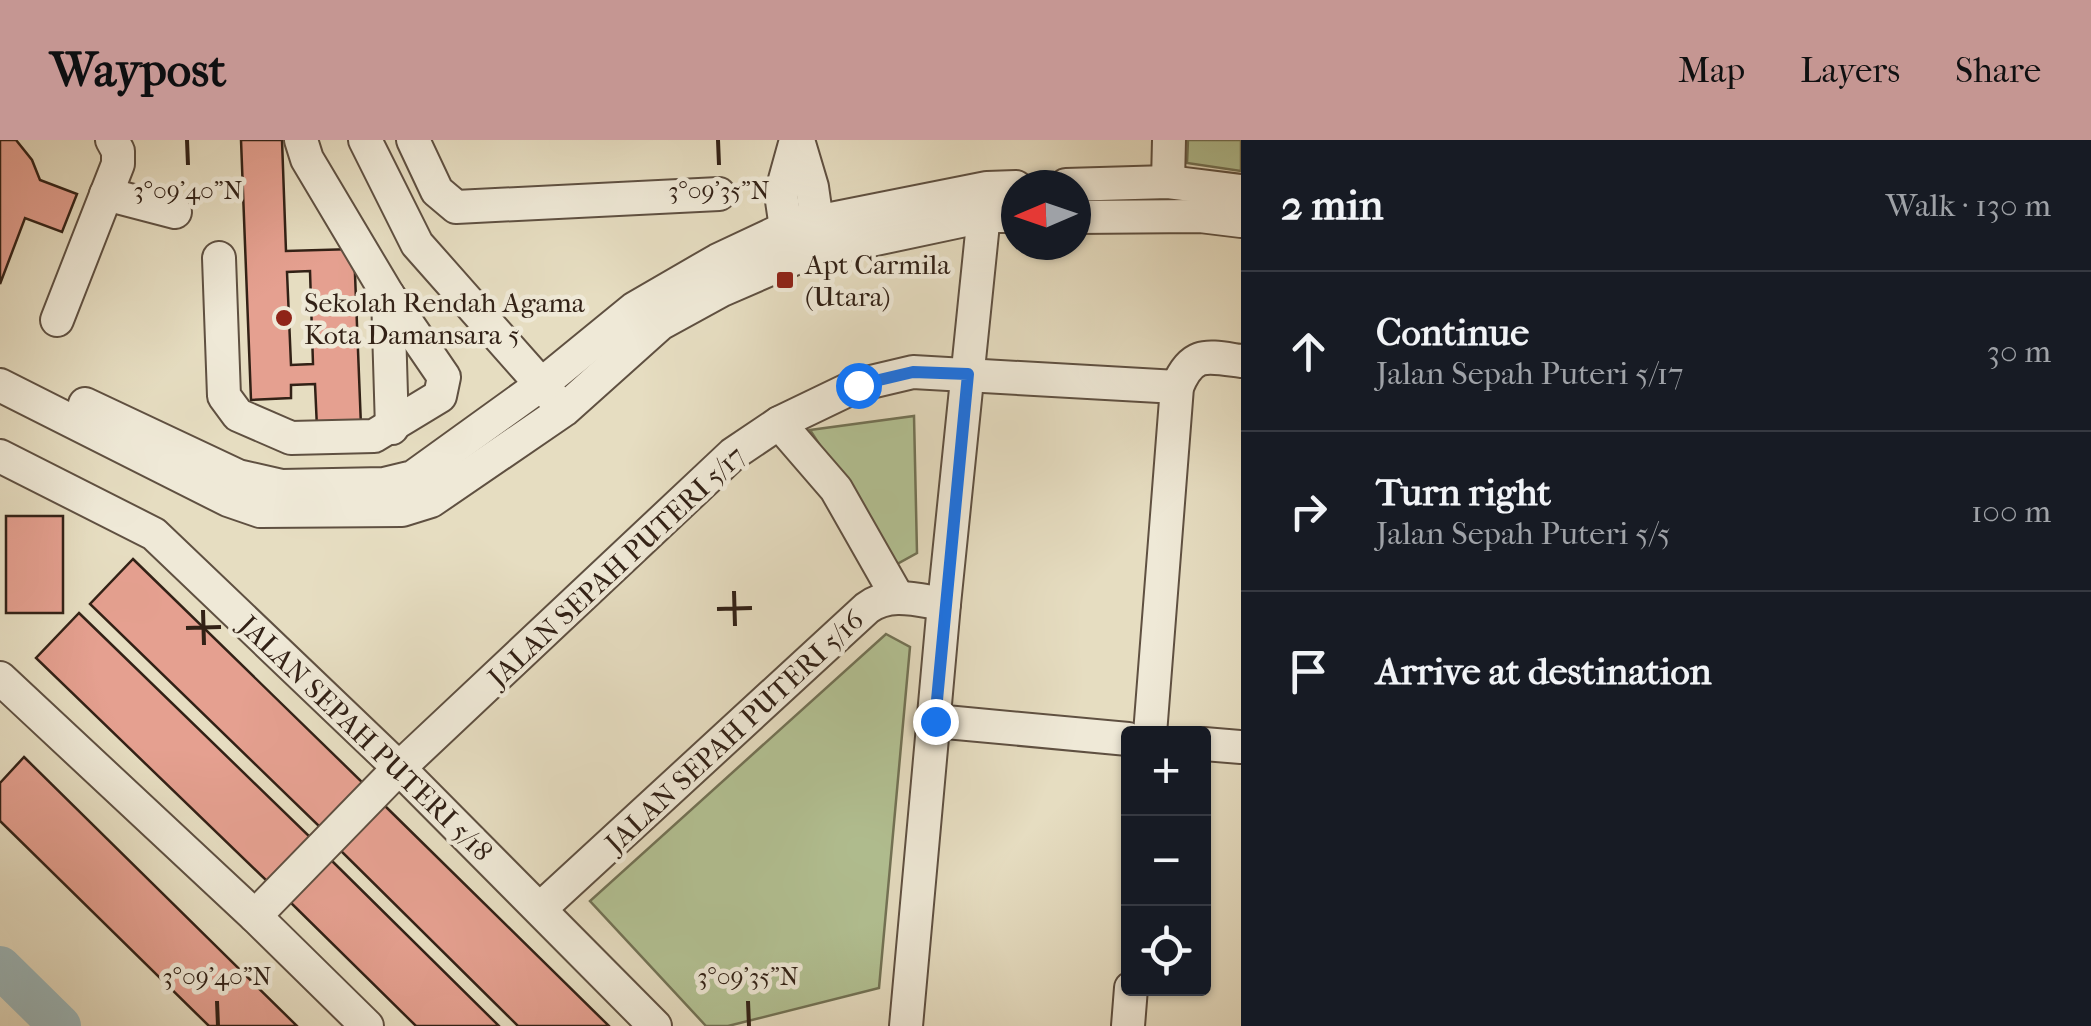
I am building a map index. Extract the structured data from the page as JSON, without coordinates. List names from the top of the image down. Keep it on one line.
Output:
{"streets":{"street":["JALAN SEPAH PUTERI 5/17","JALAN SEPAH PUTERI 5/16","JALAN SEPAH PUTERI 5/18"]},"crossings":[["JALAN SEPAH PUTERI 5/17","JALAN SEPAH PUTERI 5/18"],["JALAN SEPAH PUTERI 5/16","JALAN SEPAH PUTERI 5/18"]],"places":{"transit":["Apt Carmila (Utara)"],"other":["Sekolah Rendah Agama Kota Damansara 5"]},"north":"left","page":{"header":"Waypost","nav":["Map","Layers","Share"],"heading":["2 min","Walk · 130 m"],"list":[["Continue","Jalan Sepah Puteri 5/17","30 m"],["Turn right","Jalan Sepah Puteri 5/5","100 m"],"Arrive at destination"],"map_buttons":["+","−"]},"coordinates":["3°09'40\"N","3°09'35\"N"]}
